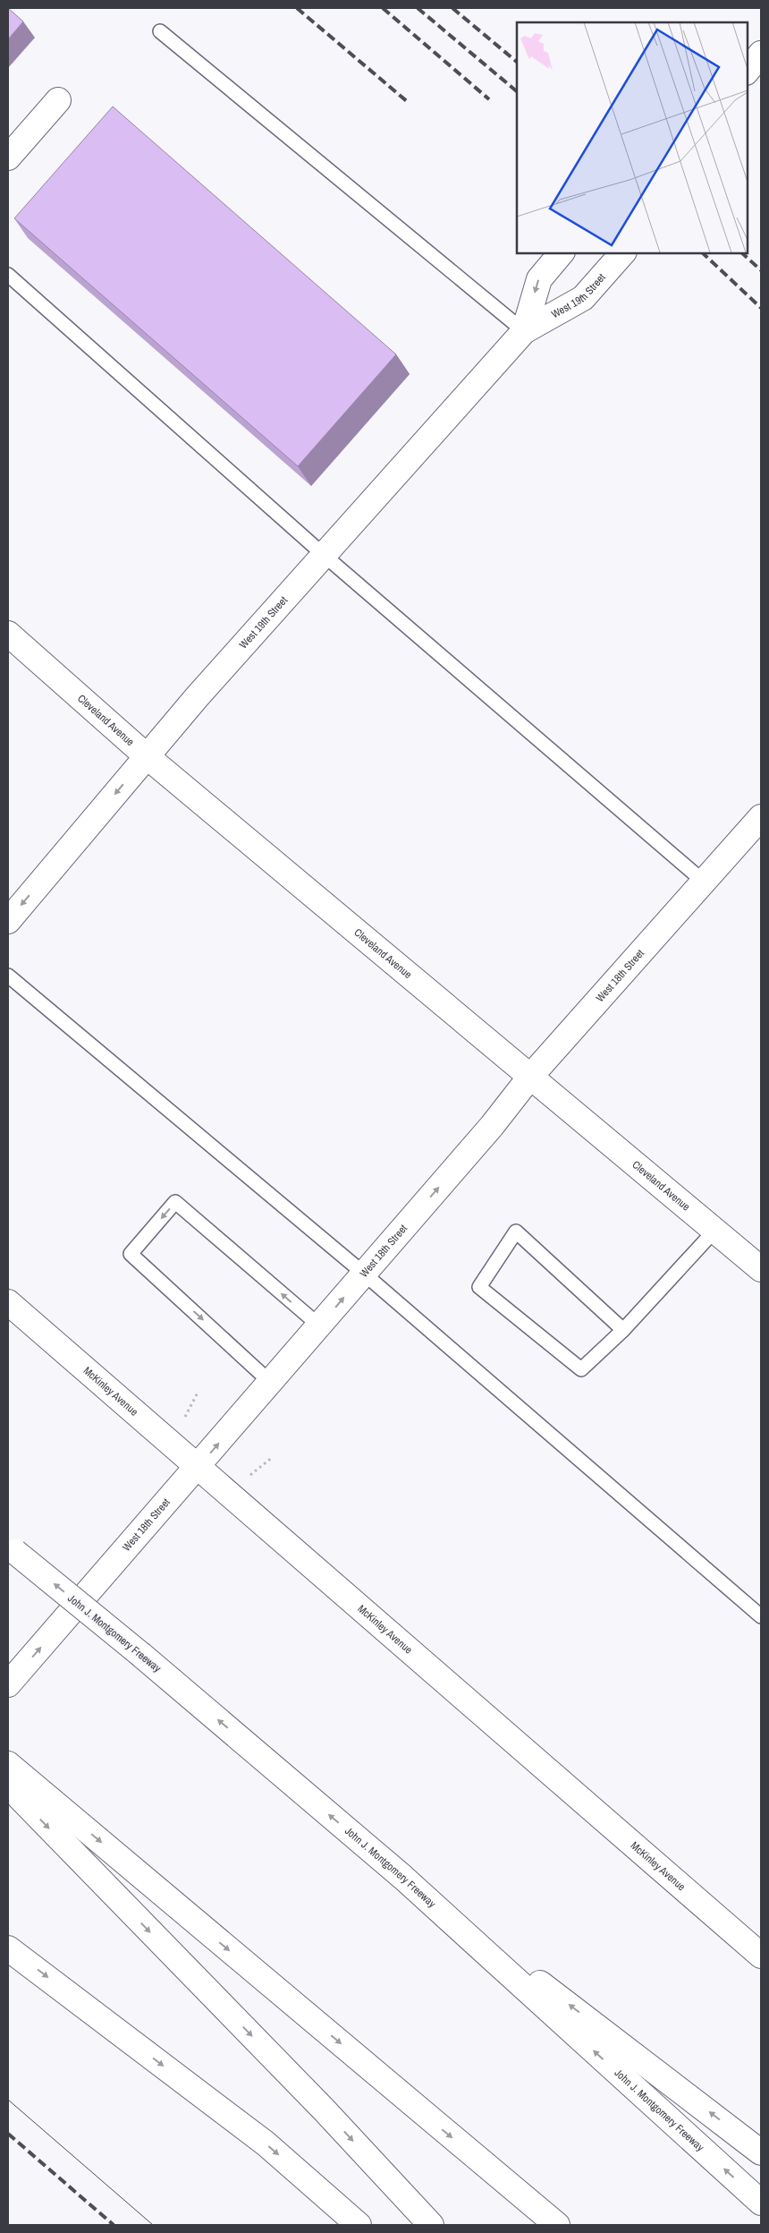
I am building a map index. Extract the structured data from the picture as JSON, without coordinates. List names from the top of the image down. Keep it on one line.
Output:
{"streets":{"main road":["West 19th Street","Cleveland Avenue","West 18th Street","McKinley Avenue","John J. Montgomery Freeway"]},"crossings":[["West 19th Street","Cleveland Avenue"],["Cleveland Avenue","West 18th Street"],["West 18th Street","McKinley Avenue"]],"one_way":["West 18th Street"]}
